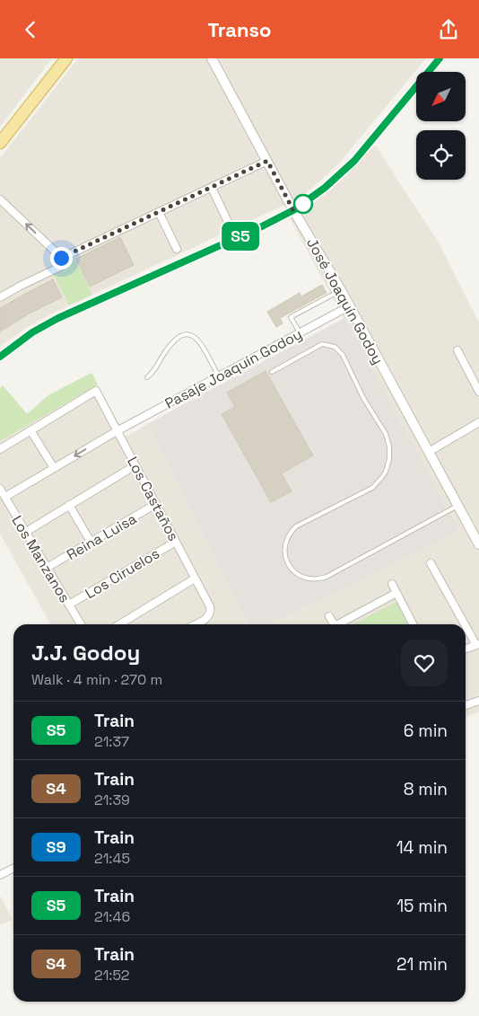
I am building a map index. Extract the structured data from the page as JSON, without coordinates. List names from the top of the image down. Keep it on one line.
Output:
{"streets":{"street":["José Joaquín Godoy","Pasaje Joaquín Godoy","Los Castaños","Reina Luisa","Los Manzanos","Los Ciruelos"]},"crossings":[["José Joaquín Godoy","Pasaje Joaquín Godoy"],["Pasaje Joaquín Godoy","Los Castaños"],["Pasaje Joaquín Godoy","Los Manzanos"],["Los Castaños","Reina Luisa"],["Los Castaños","Los Ciruelos"],["Reina Luisa","Los Manzanos"],["Los Manzanos","Los Ciruelos"]],"north":"bottom left","page":{"header":"Transo","on_map":"S5","heading":["J.J. Godoy","Walk · 4 min · 270 m"],"list":[{"mark":"S5","name":"Train","note":"21:37","value":"6 min"},{"mark":"S4","name":"Train","note":"21:39","value":"8 min"},{"mark":"S9","name":"Train","note":"21:45","value":"14 min"},{"mark":"S5","name":"Train","note":"21:46","value":"15 min"},{"mark":"S4","name":"Train","note":"21:52","value":"21 min"}]}}
